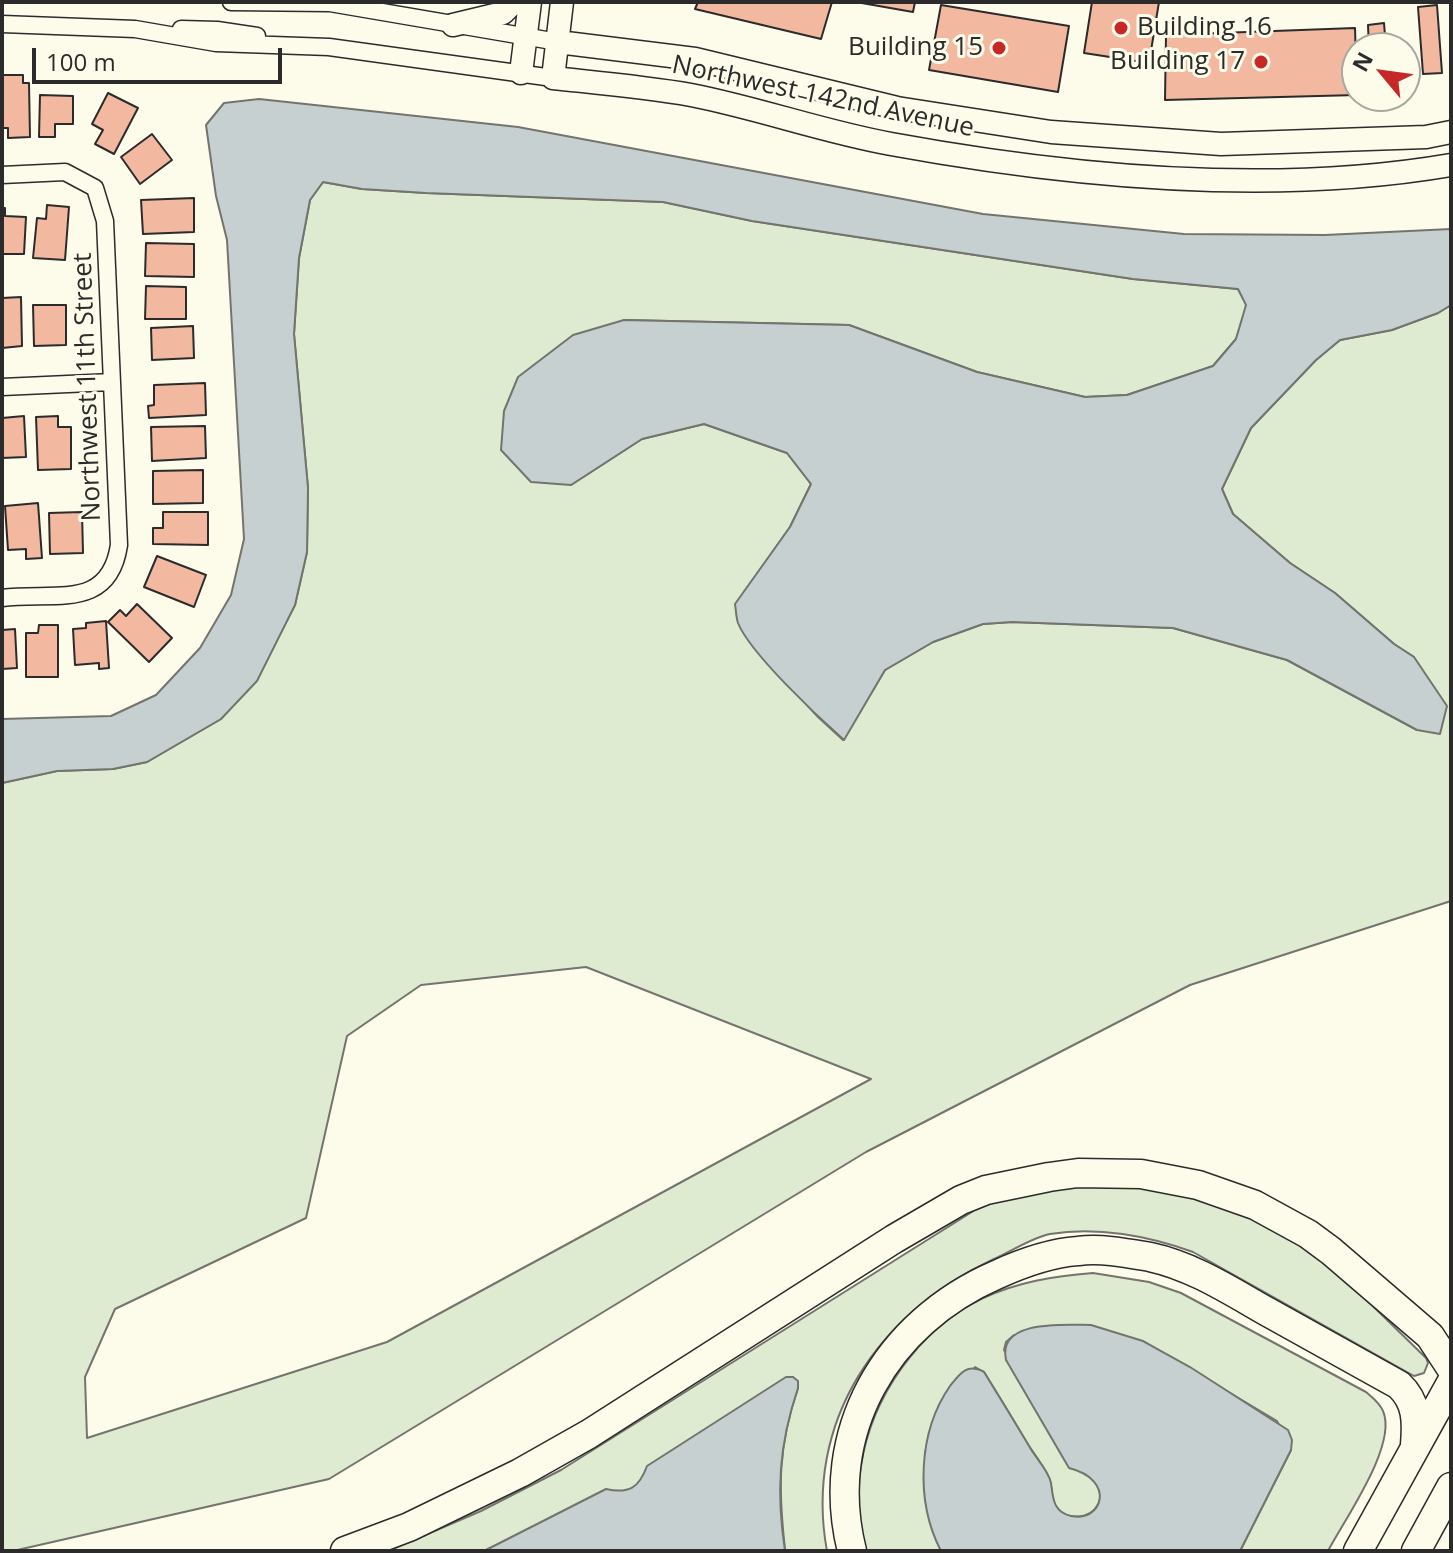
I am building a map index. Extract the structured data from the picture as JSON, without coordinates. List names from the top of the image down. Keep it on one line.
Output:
{"streets":{"street":["Northwest 142nd Avenue","Northwest 11th Street"]},"places":["Building 16","Building 15","Building 17"],"scale_bar":"100 m","north":"top left"}
